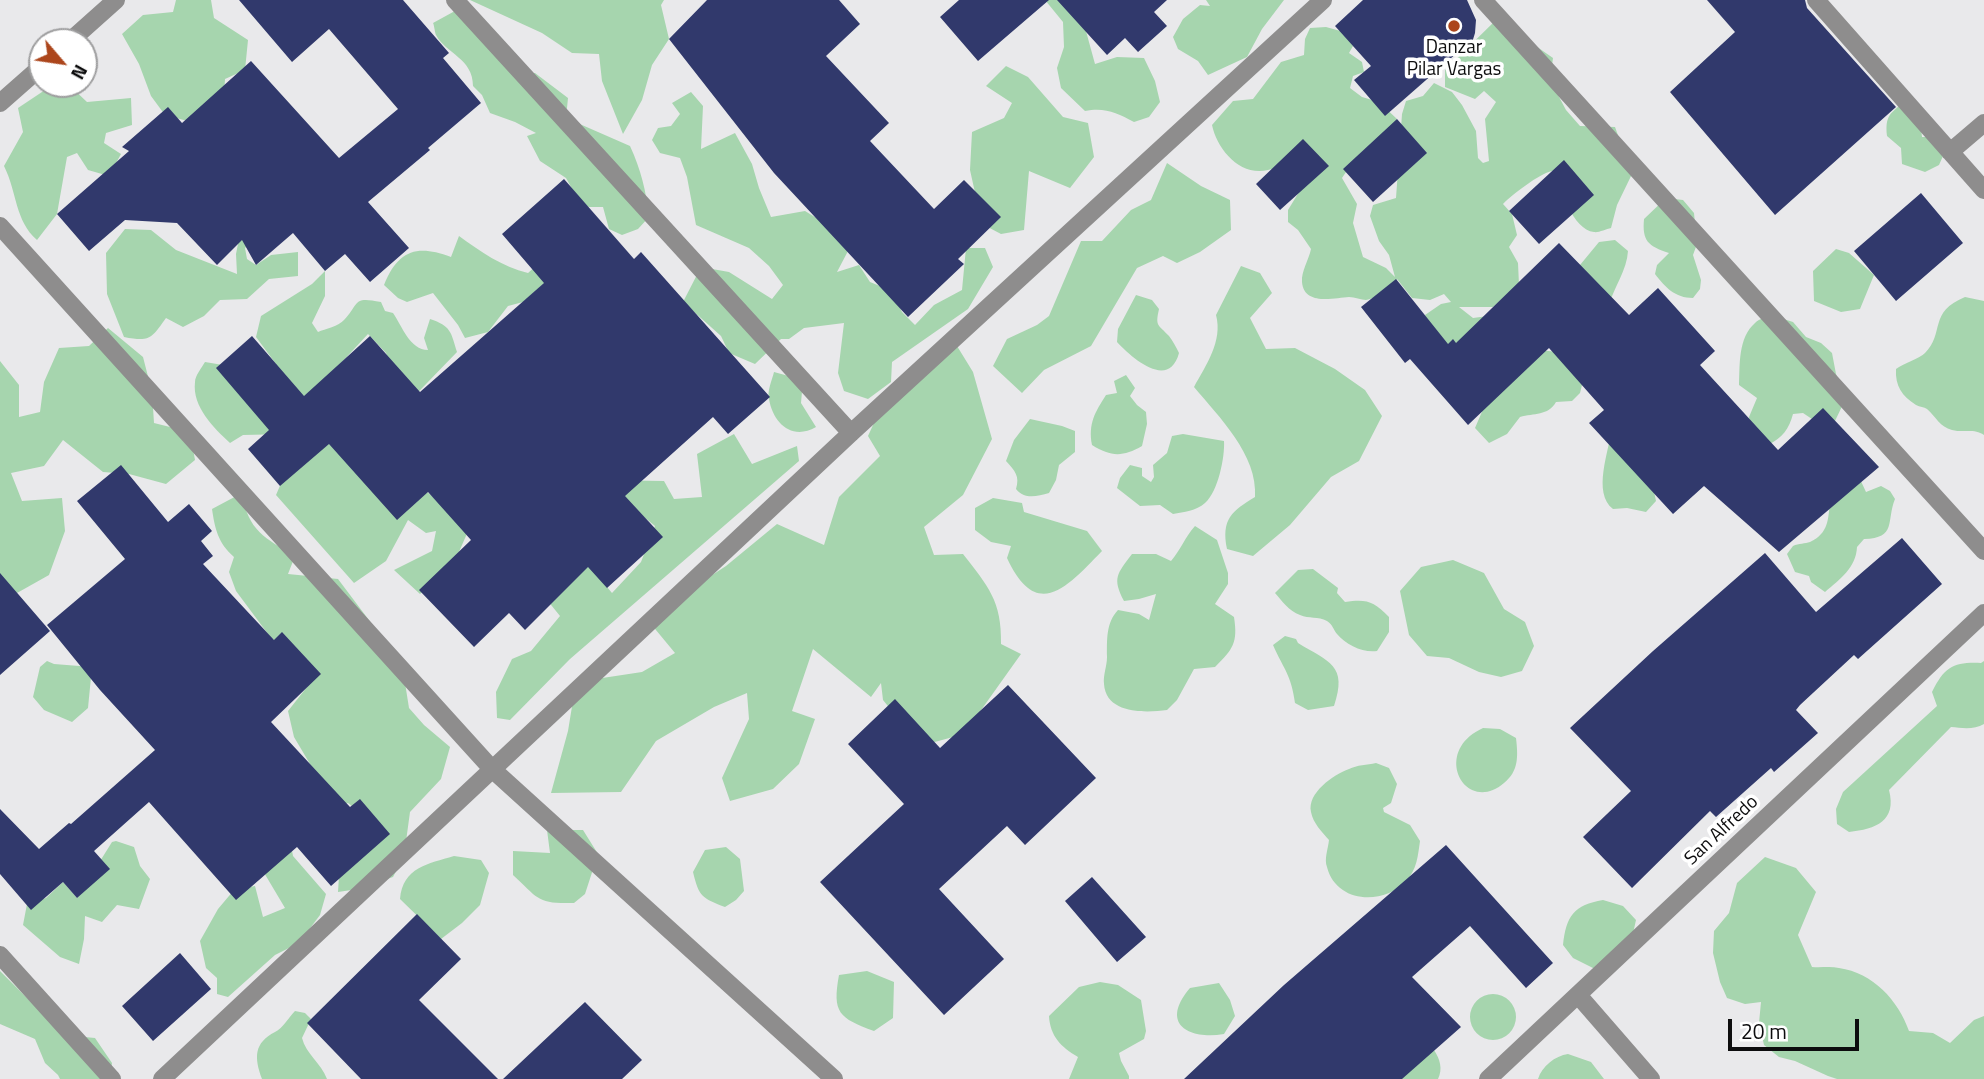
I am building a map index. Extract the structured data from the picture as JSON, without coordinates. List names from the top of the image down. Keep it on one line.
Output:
{"streets":{"street":["San Alfredo"]},"places":["Danzar Pilar Vargas"],"scale_bar":"20 m","north":"bottom right"}
